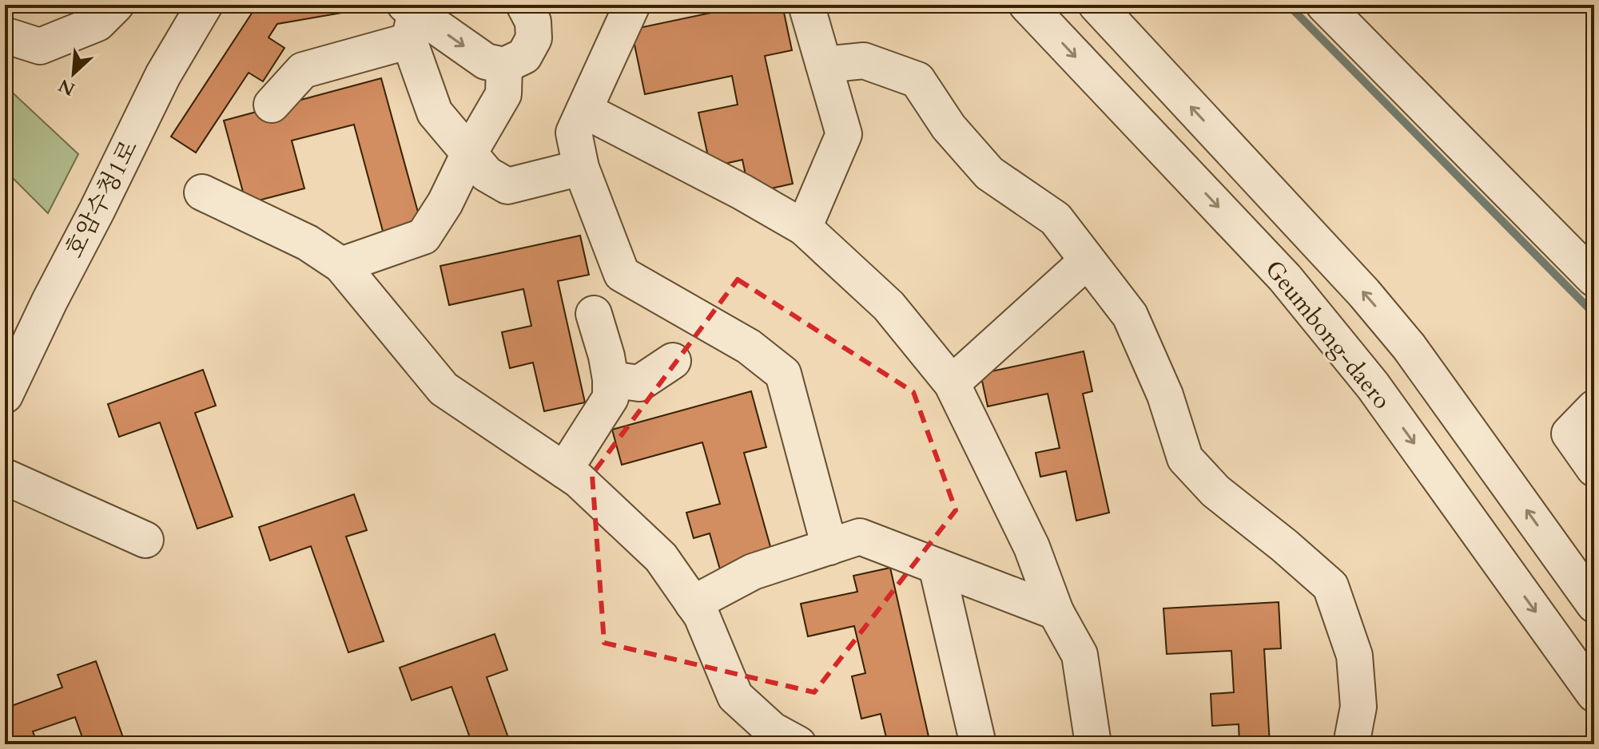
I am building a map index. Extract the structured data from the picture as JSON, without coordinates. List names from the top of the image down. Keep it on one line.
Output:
{"streets":{"street":["호암수청1로","Geumbong-daero"]},"north":"bottom left"}
